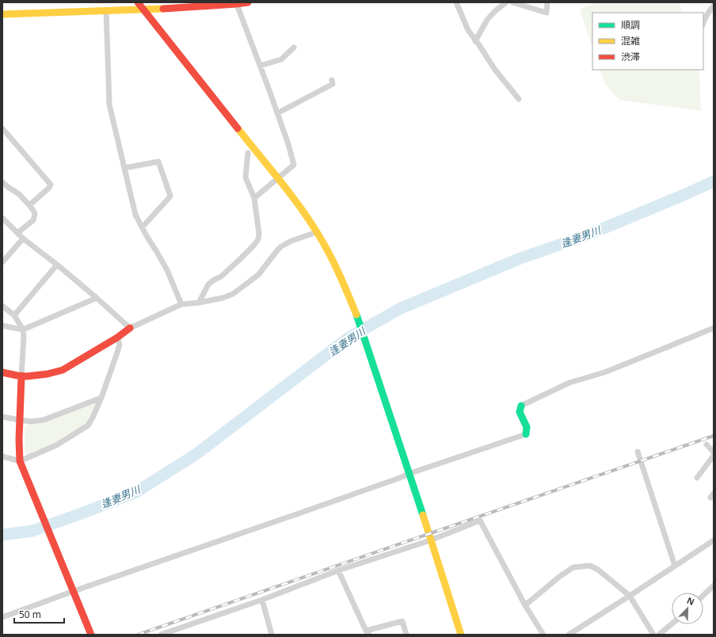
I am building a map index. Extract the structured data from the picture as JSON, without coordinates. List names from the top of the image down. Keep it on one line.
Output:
{"water":["逢妻男川"],"legend":["順調","混雑","渋滞"],"scale_bar":"50 m","north":"top right"}
